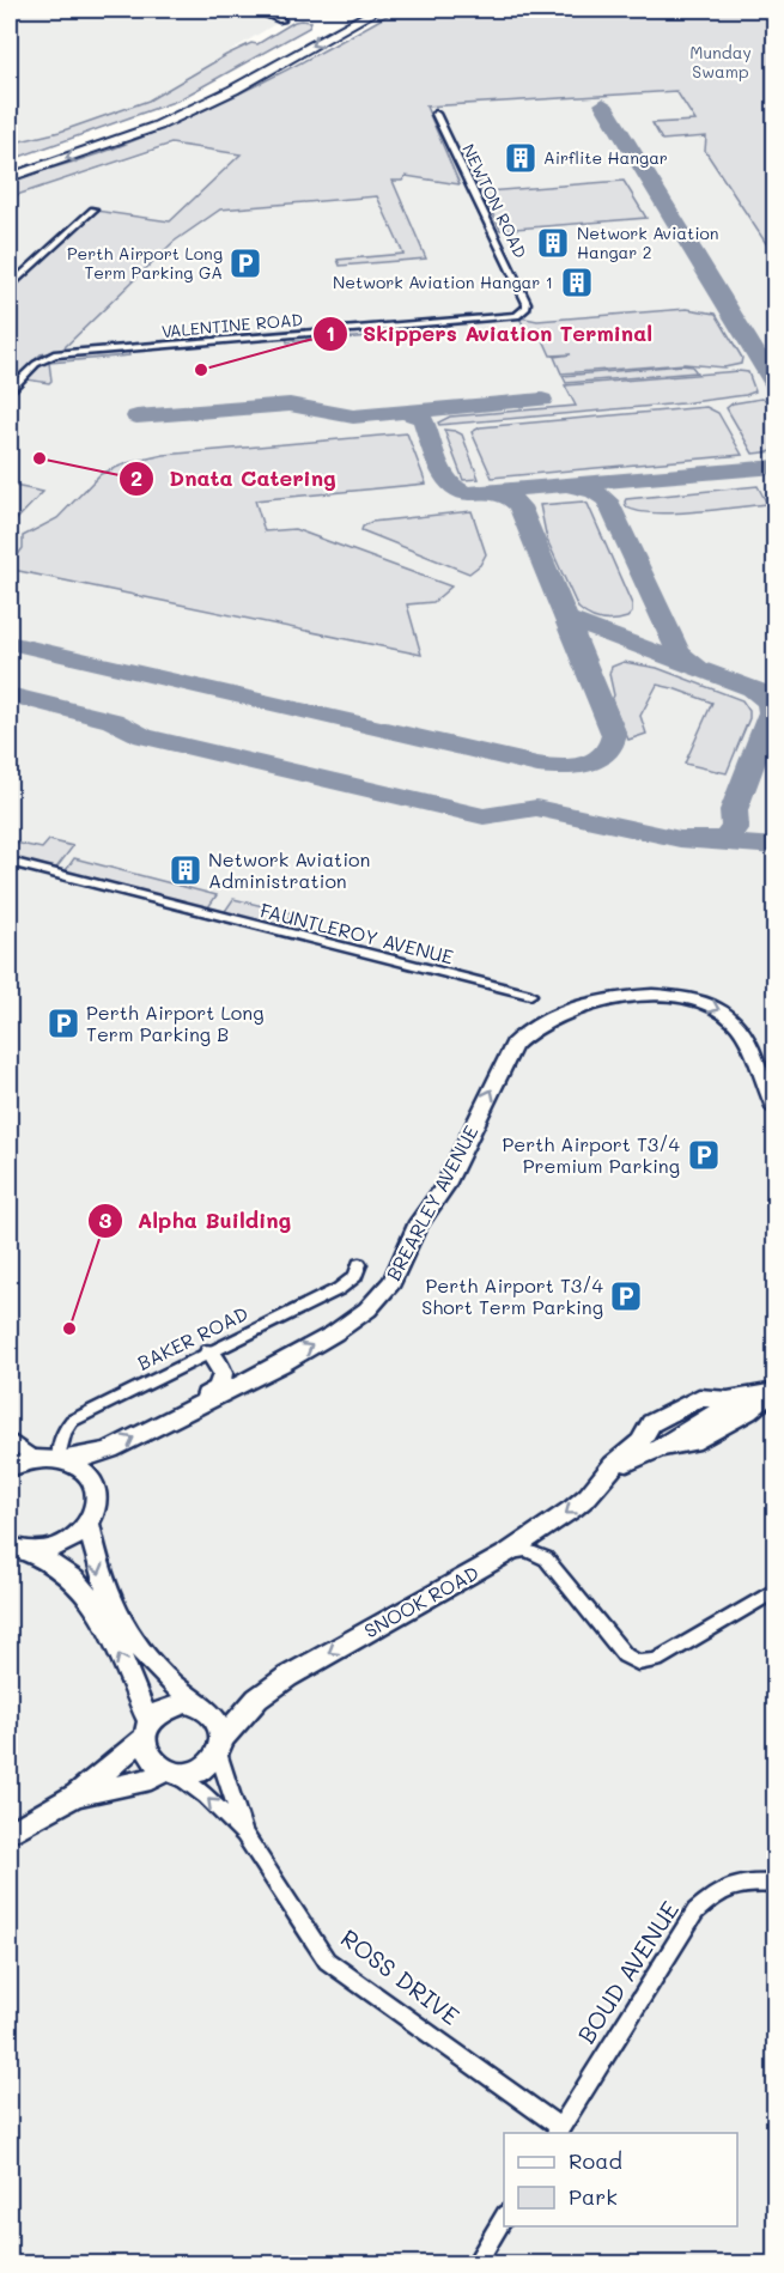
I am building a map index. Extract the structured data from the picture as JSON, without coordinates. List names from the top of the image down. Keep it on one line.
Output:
{"streets":{"main road":["BREARLEY AVENUE","SNOOK ROAD"],"street":["NEWTON ROAD","VALENTINE ROAD","FAUNTLEROY AVENUE","BAKER ROAD","BOUD AVENUE","ROSS DRIVE"]},"crossings":[["NEWTON ROAD","VALENTINE ROAD"],["BREARLEY AVENUE","BAKER ROAD"],["SNOOK ROAD","ROSS DRIVE"],["BOUD AVENUE","ROSS DRIVE"]],"one_way":["BREARLEY AVENUE","SNOOK ROAD"],"parks":["Munday Swamp"],"places":{"building":["Airflite Hangar","Network Aviation Hangar 2","Network Aviation Hangar 1","Network Aviation Administration"],"parking":["Perth Airport Long Term Parking GA","Perth Airport Long Term Parking B","Perth Airport T3/4 Premium Parking","Perth Airport T3/4 Short Term Parking"],"other":["Skippers Aviation Terminal","Dnata Catering","Alpha Building"]},"legend":["Road","Park"]}
